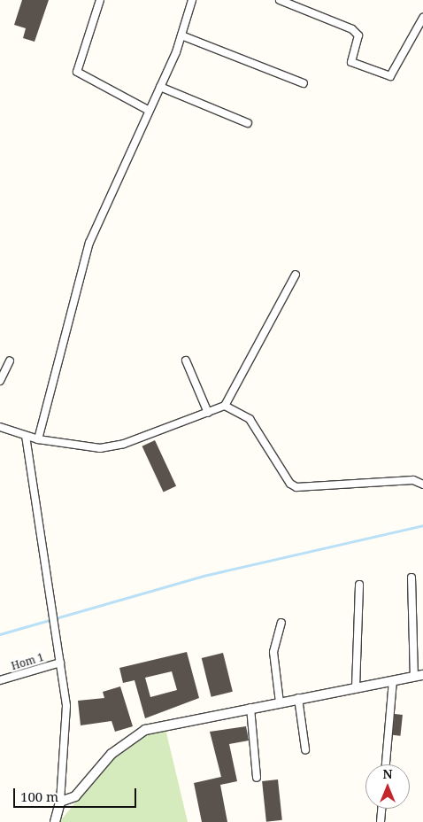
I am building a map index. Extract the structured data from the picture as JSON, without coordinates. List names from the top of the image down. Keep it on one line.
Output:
{"streets":{"street":["Hom 1"]},"scale_bar":"100 m","north":"top"}
